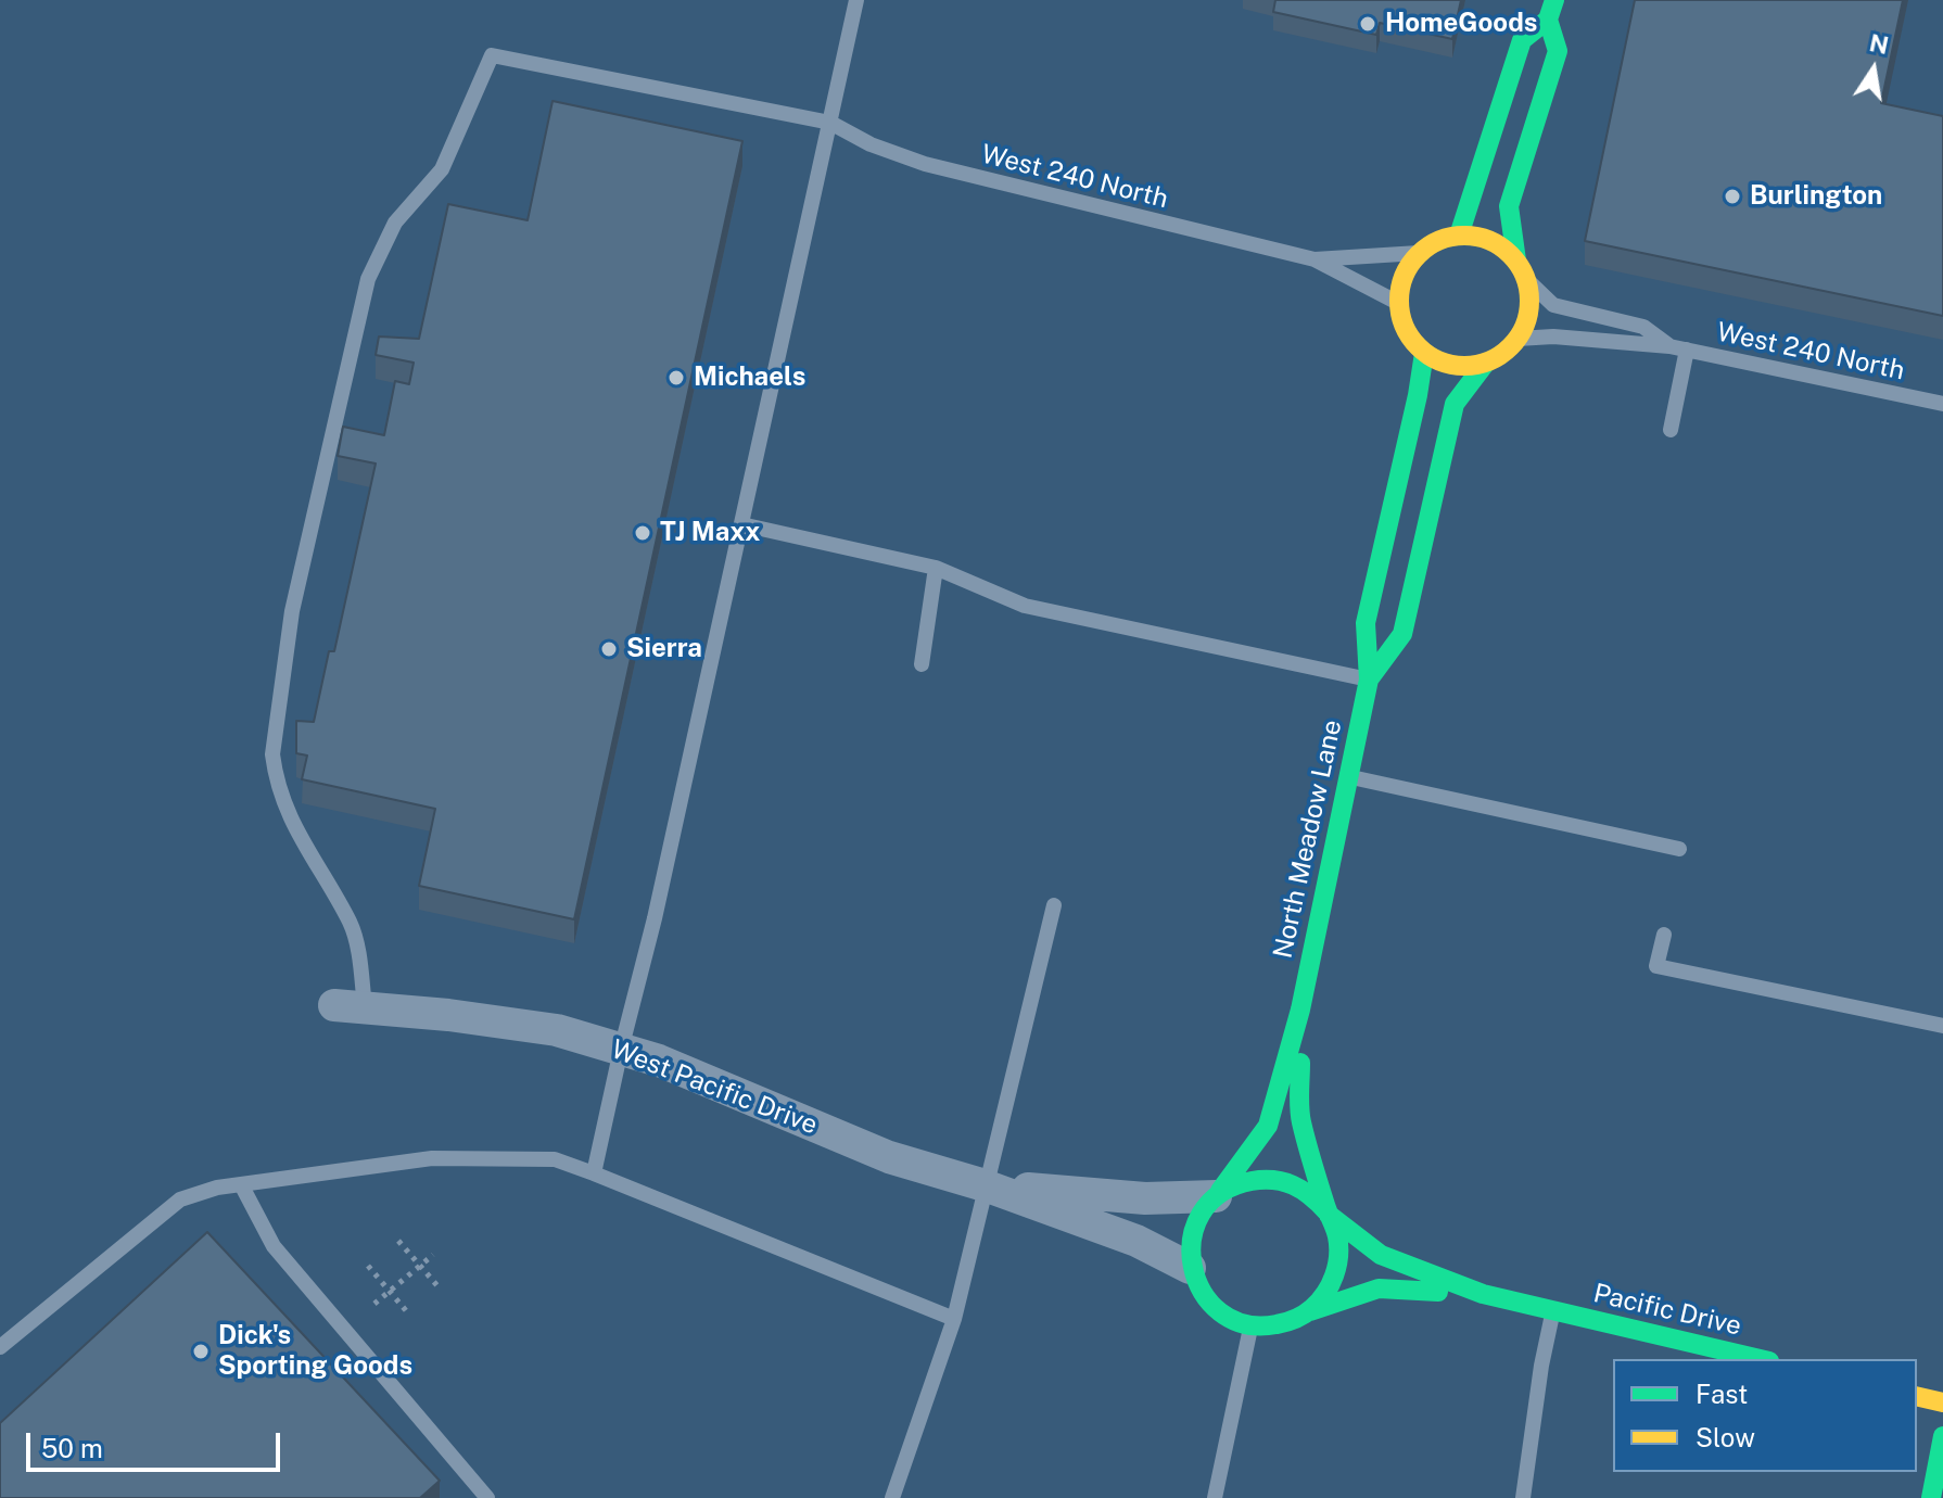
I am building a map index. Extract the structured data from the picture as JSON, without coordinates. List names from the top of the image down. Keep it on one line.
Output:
{"streets":{"street":["North Meadow Lane","West Pacific Drive","Pacific Drive"],"lane":["West 240 North"]},"crossings":[["West 240 North","North Meadow Lane"],["West 240 North","West Pacific Drive"],["North Meadow Lane","West Pacific Drive"]],"places":["HomeGoods","Burlington","Michaels","TJ Maxx","Sierra","Dick's Sporting Goods"],"legend":["Fast","Slow"],"scale_bar":"50 m","north":"top"}
